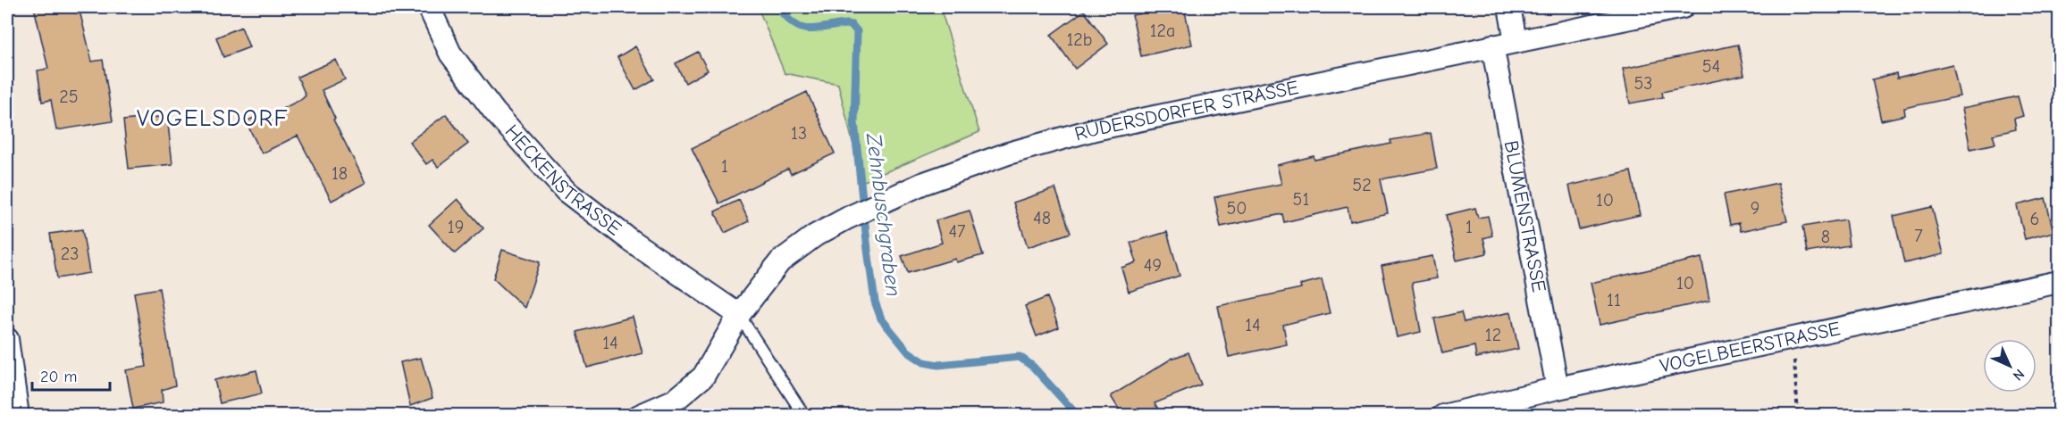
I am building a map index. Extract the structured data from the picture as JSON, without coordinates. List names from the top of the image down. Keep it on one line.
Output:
{"streets":{"street":["RÜDERSDORFER STRASSE","HECKENSTRASSE","BLUMENSTRASSE","VOGELBEERSTRASSE"]},"crossings":[["RÜDERSDORFER STRASSE","HECKENSTRASSE"],["RÜDERSDORFER STRASSE","BLUMENSTRASSE"],["BLUMENSTRASSE","VOGELBEERSTRASSE"]],"districts":["VOGELSDORF"],"water":["Zehnbuschgraben"],"house_numbers":["12a","12b","54","53","25","13","1","18","52","51","10","50","9","48","6","19","1","47","7","8","23","49","10","11","14","12","14"],"scale_bar":"20 m","north":"bottom right"}
